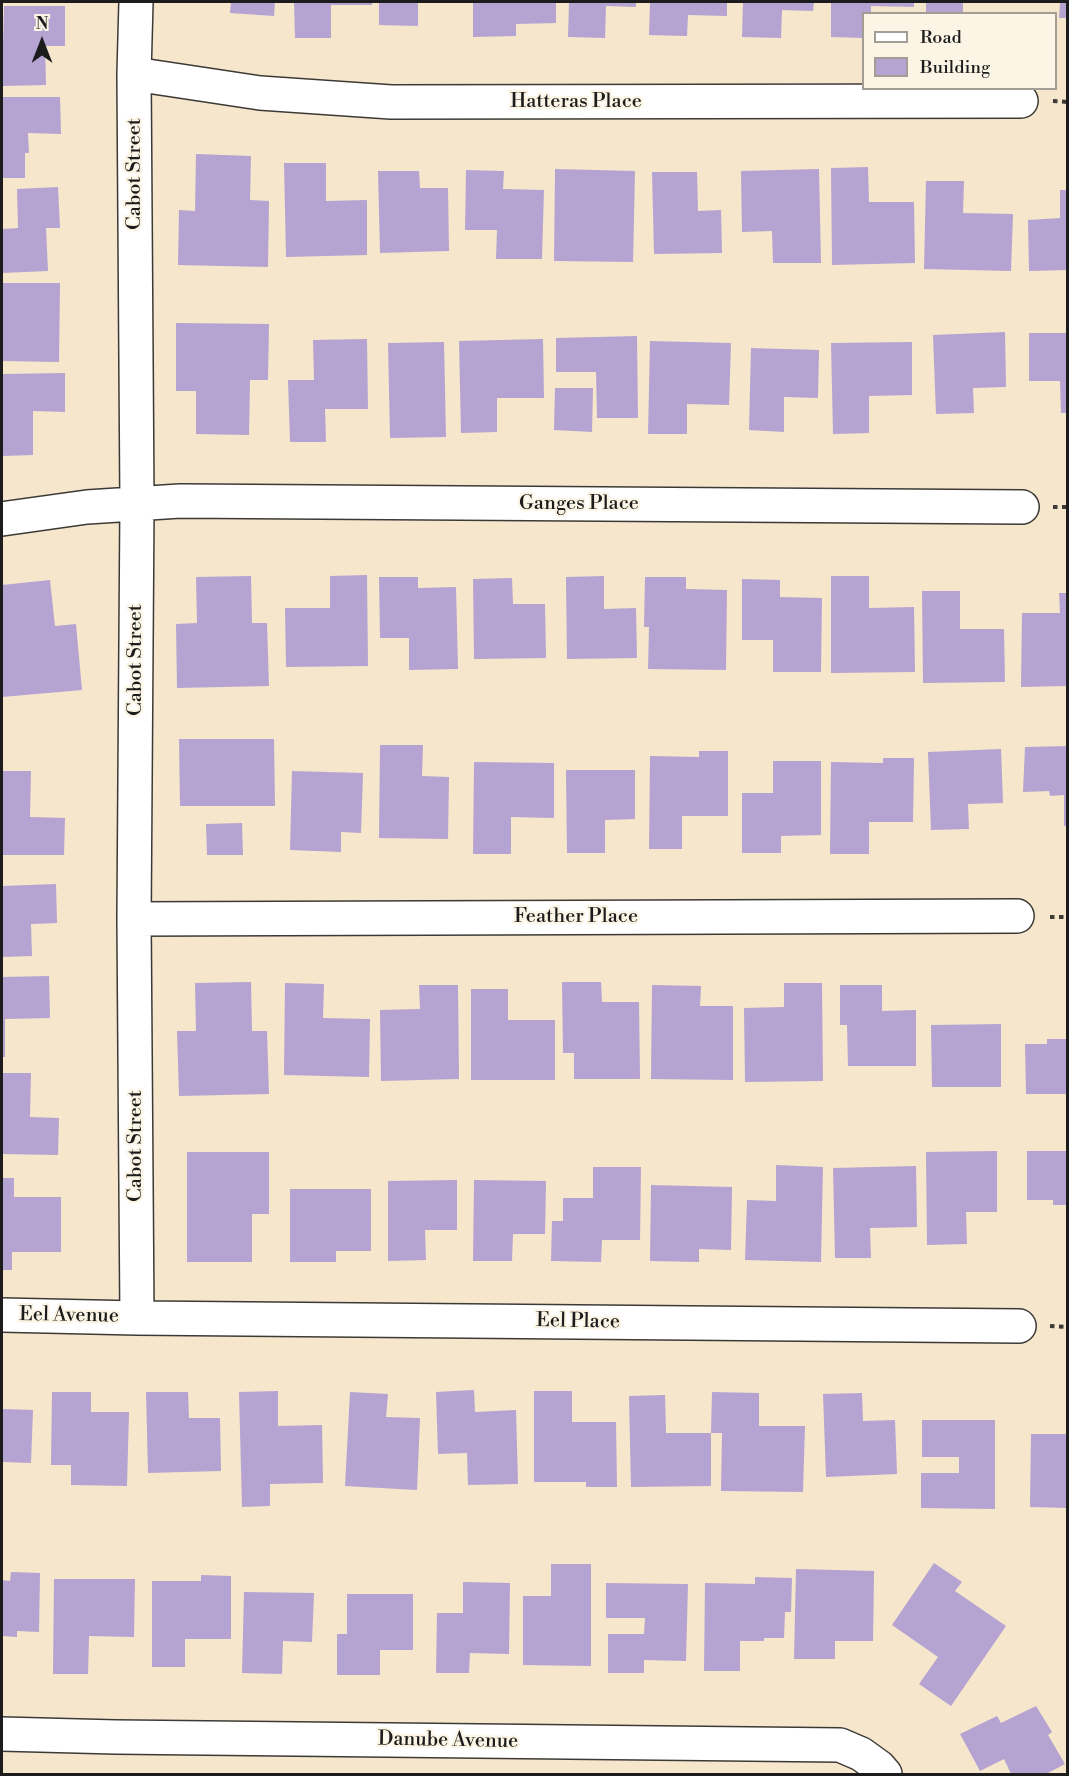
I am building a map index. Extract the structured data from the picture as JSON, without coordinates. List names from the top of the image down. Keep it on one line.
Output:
{"streets":{"street":["Hatteras Place","Cabot Street","Ganges Place","Feather Place","Eel Avenue","Eel Place","Danube Avenue"]},"crossings":[["Hatteras Place","Cabot Street"],["Cabot Street","Ganges Place"],["Cabot Street","Feather Place"],["Cabot Street","Eel Avenue"],["Cabot Street","Eel Place"],["Eel Avenue","Eel Place"]],"legend":["Road","Building"],"north":"top"}
